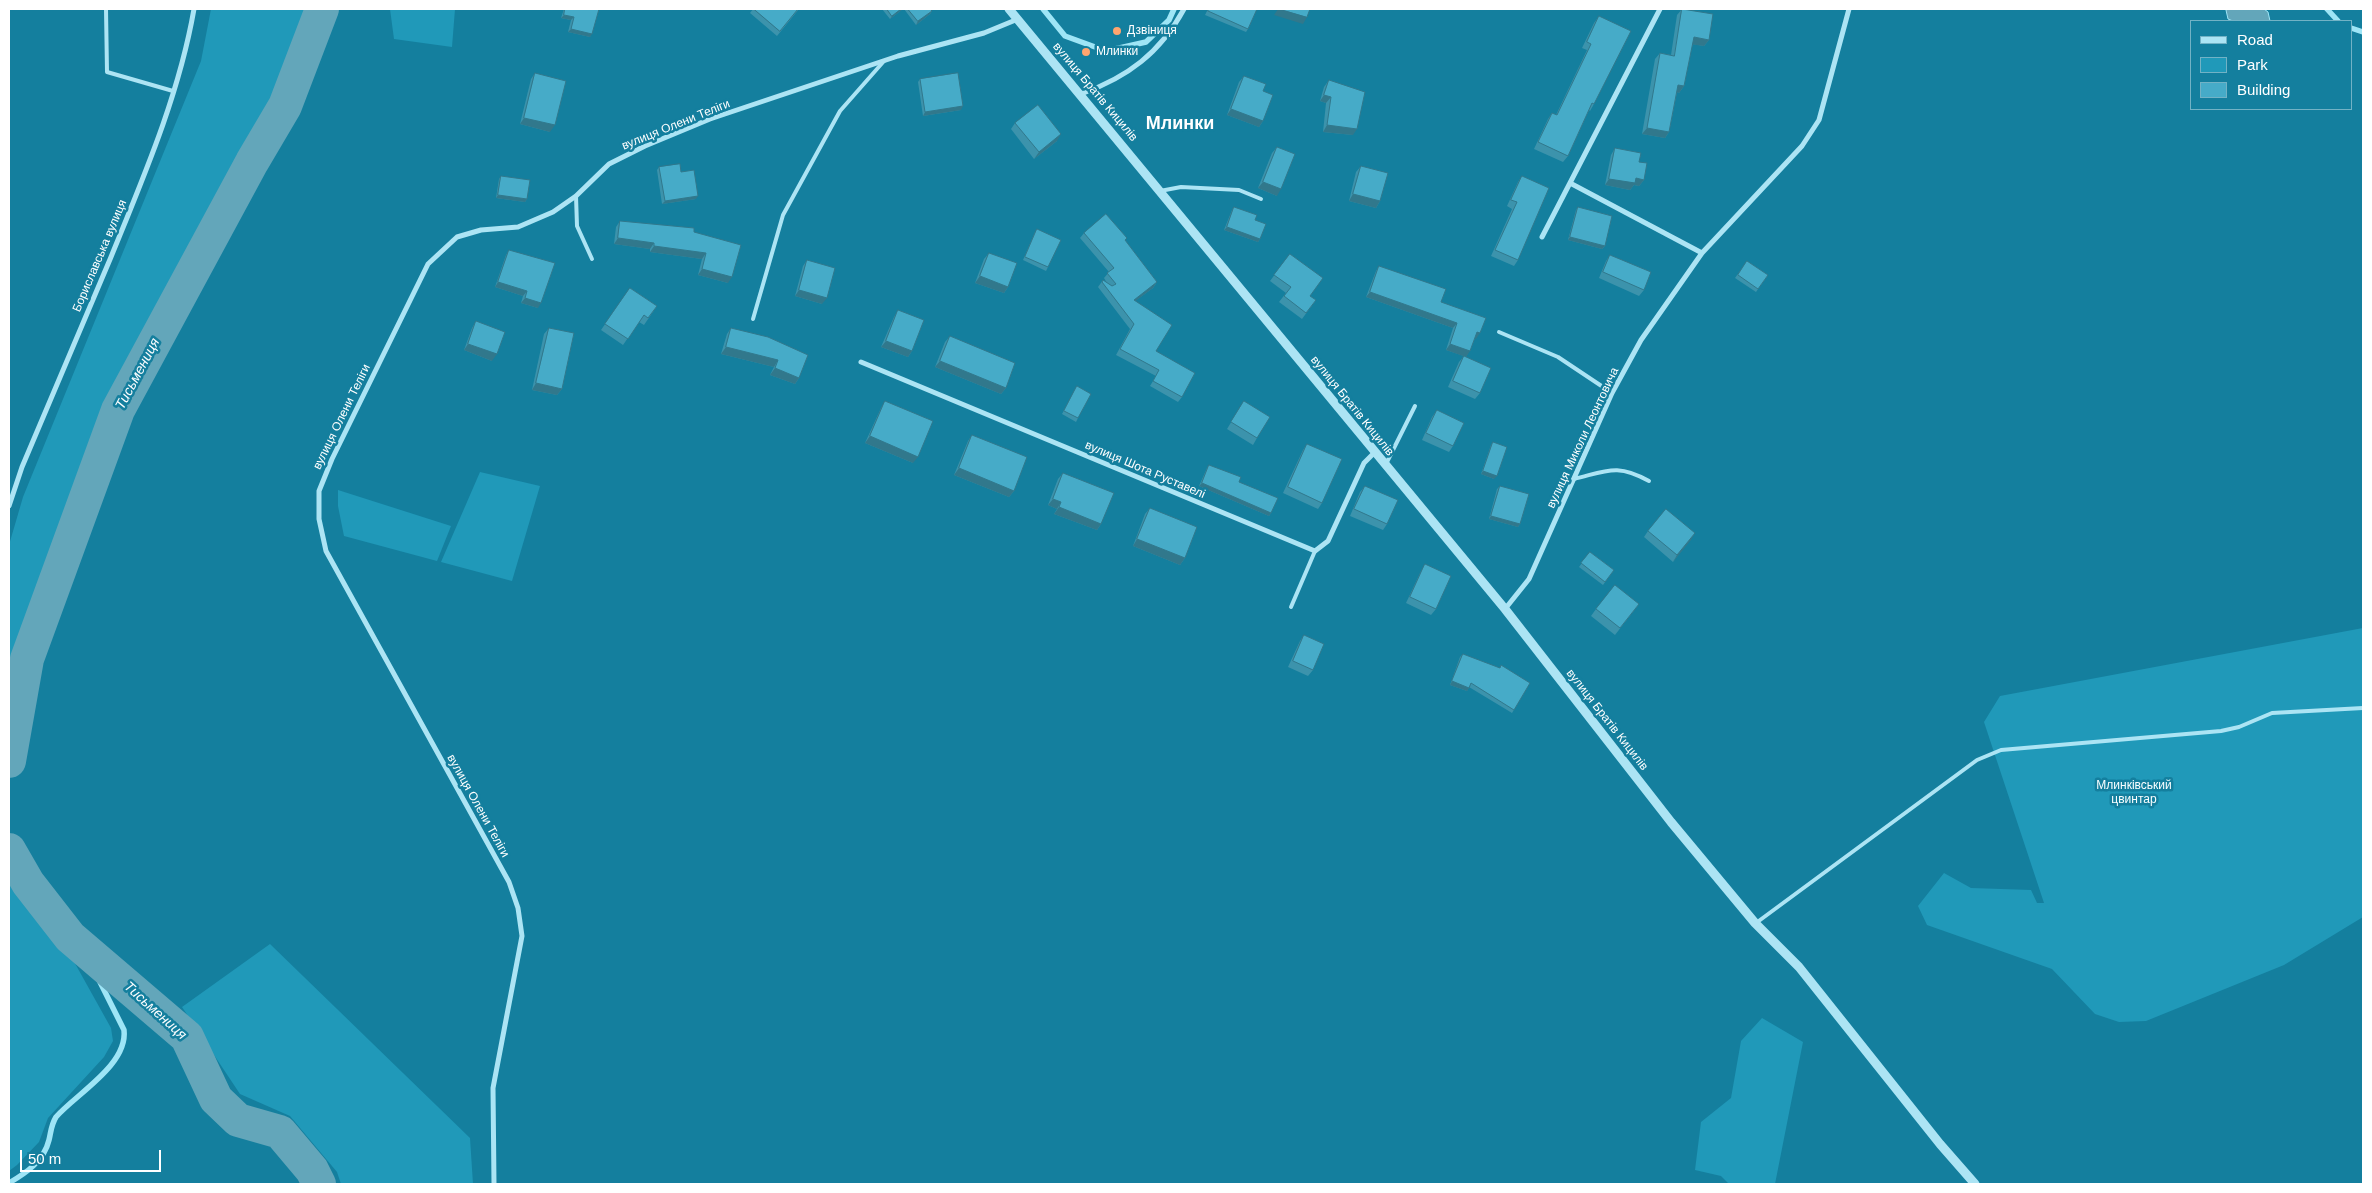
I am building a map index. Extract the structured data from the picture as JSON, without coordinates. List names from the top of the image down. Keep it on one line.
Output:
{"streets":{"street":["вулиця Братів Кицилів","вулиця Олени Теліги","Бориславська вулиця","вулиця Миколи Леонтовича","вулиця Шота Руставелі"]},"crossings":[["вулиця Братів Кицилів","вулиця Олени Теліги"],["вулиця Братів Кицилів","вулиця Миколи Леонтовича"]],"districts":["Млинки"],"water":["Тисьмениця"],"parks":["Млинківський цвинтар"],"places":["Дзвіниця","Млинки"],"legend":["Road","Park","Building"],"scale_bar":"50 m"}
